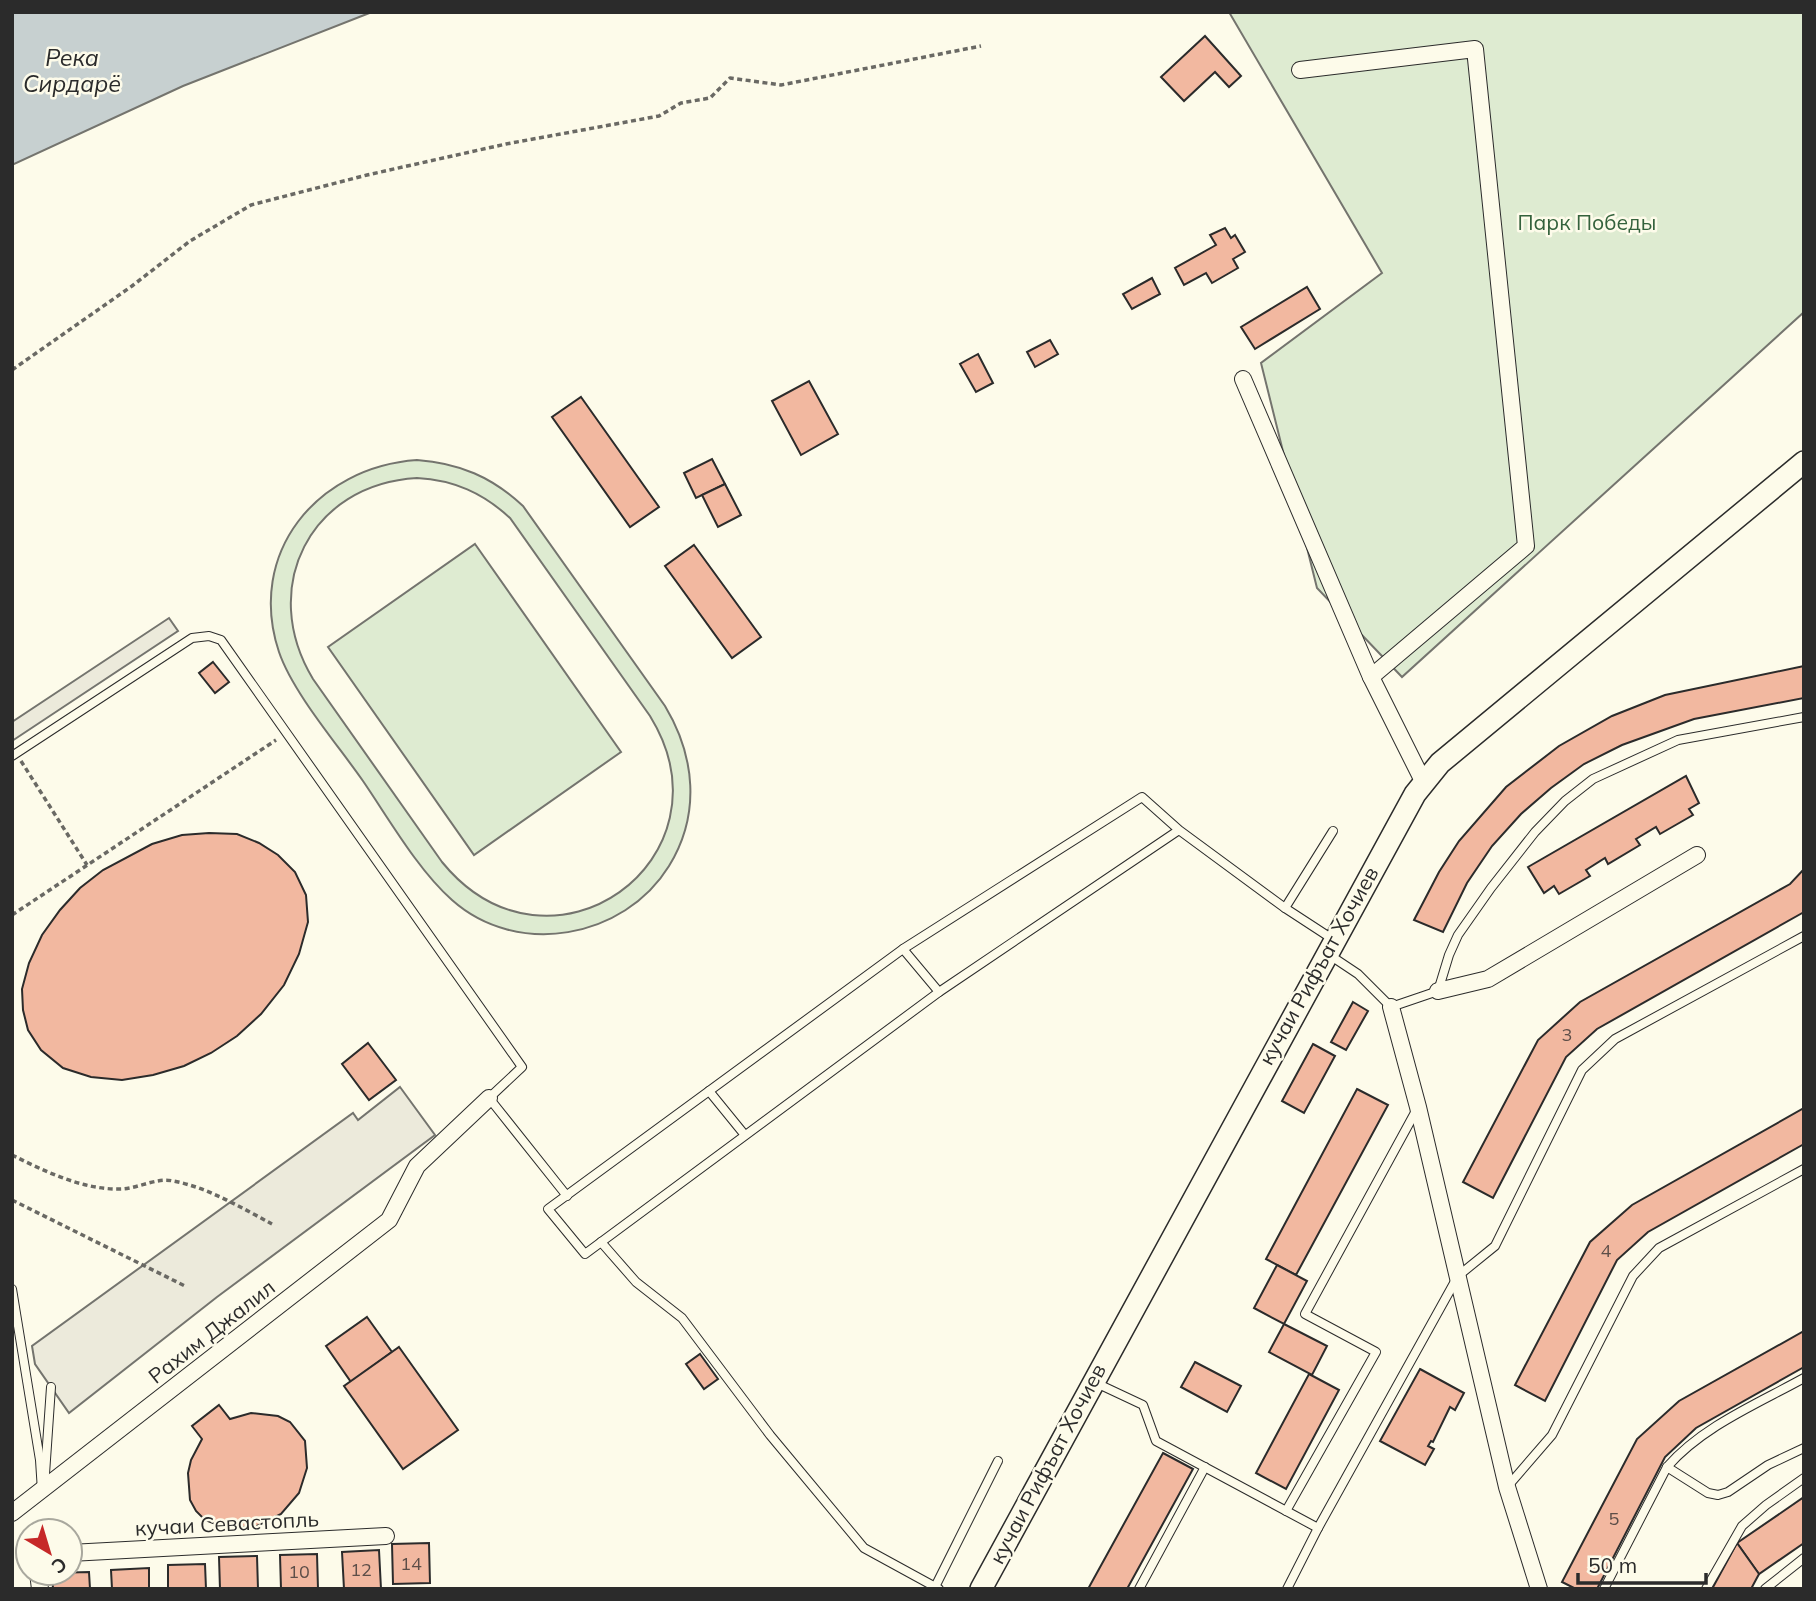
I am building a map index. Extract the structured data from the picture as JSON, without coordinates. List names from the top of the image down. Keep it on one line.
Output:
{"streets":{"main road":["кучаи Рифъат Хочиев"],"street":["Рахим Джалил","кучаи Севастопль"]},"water":["Река Сирдарё"],"parks":["Парк Победы"],"house_numbers":["3","4","5","14","12","10"],"scale_bar":"50 m","north":"bottom right"}
